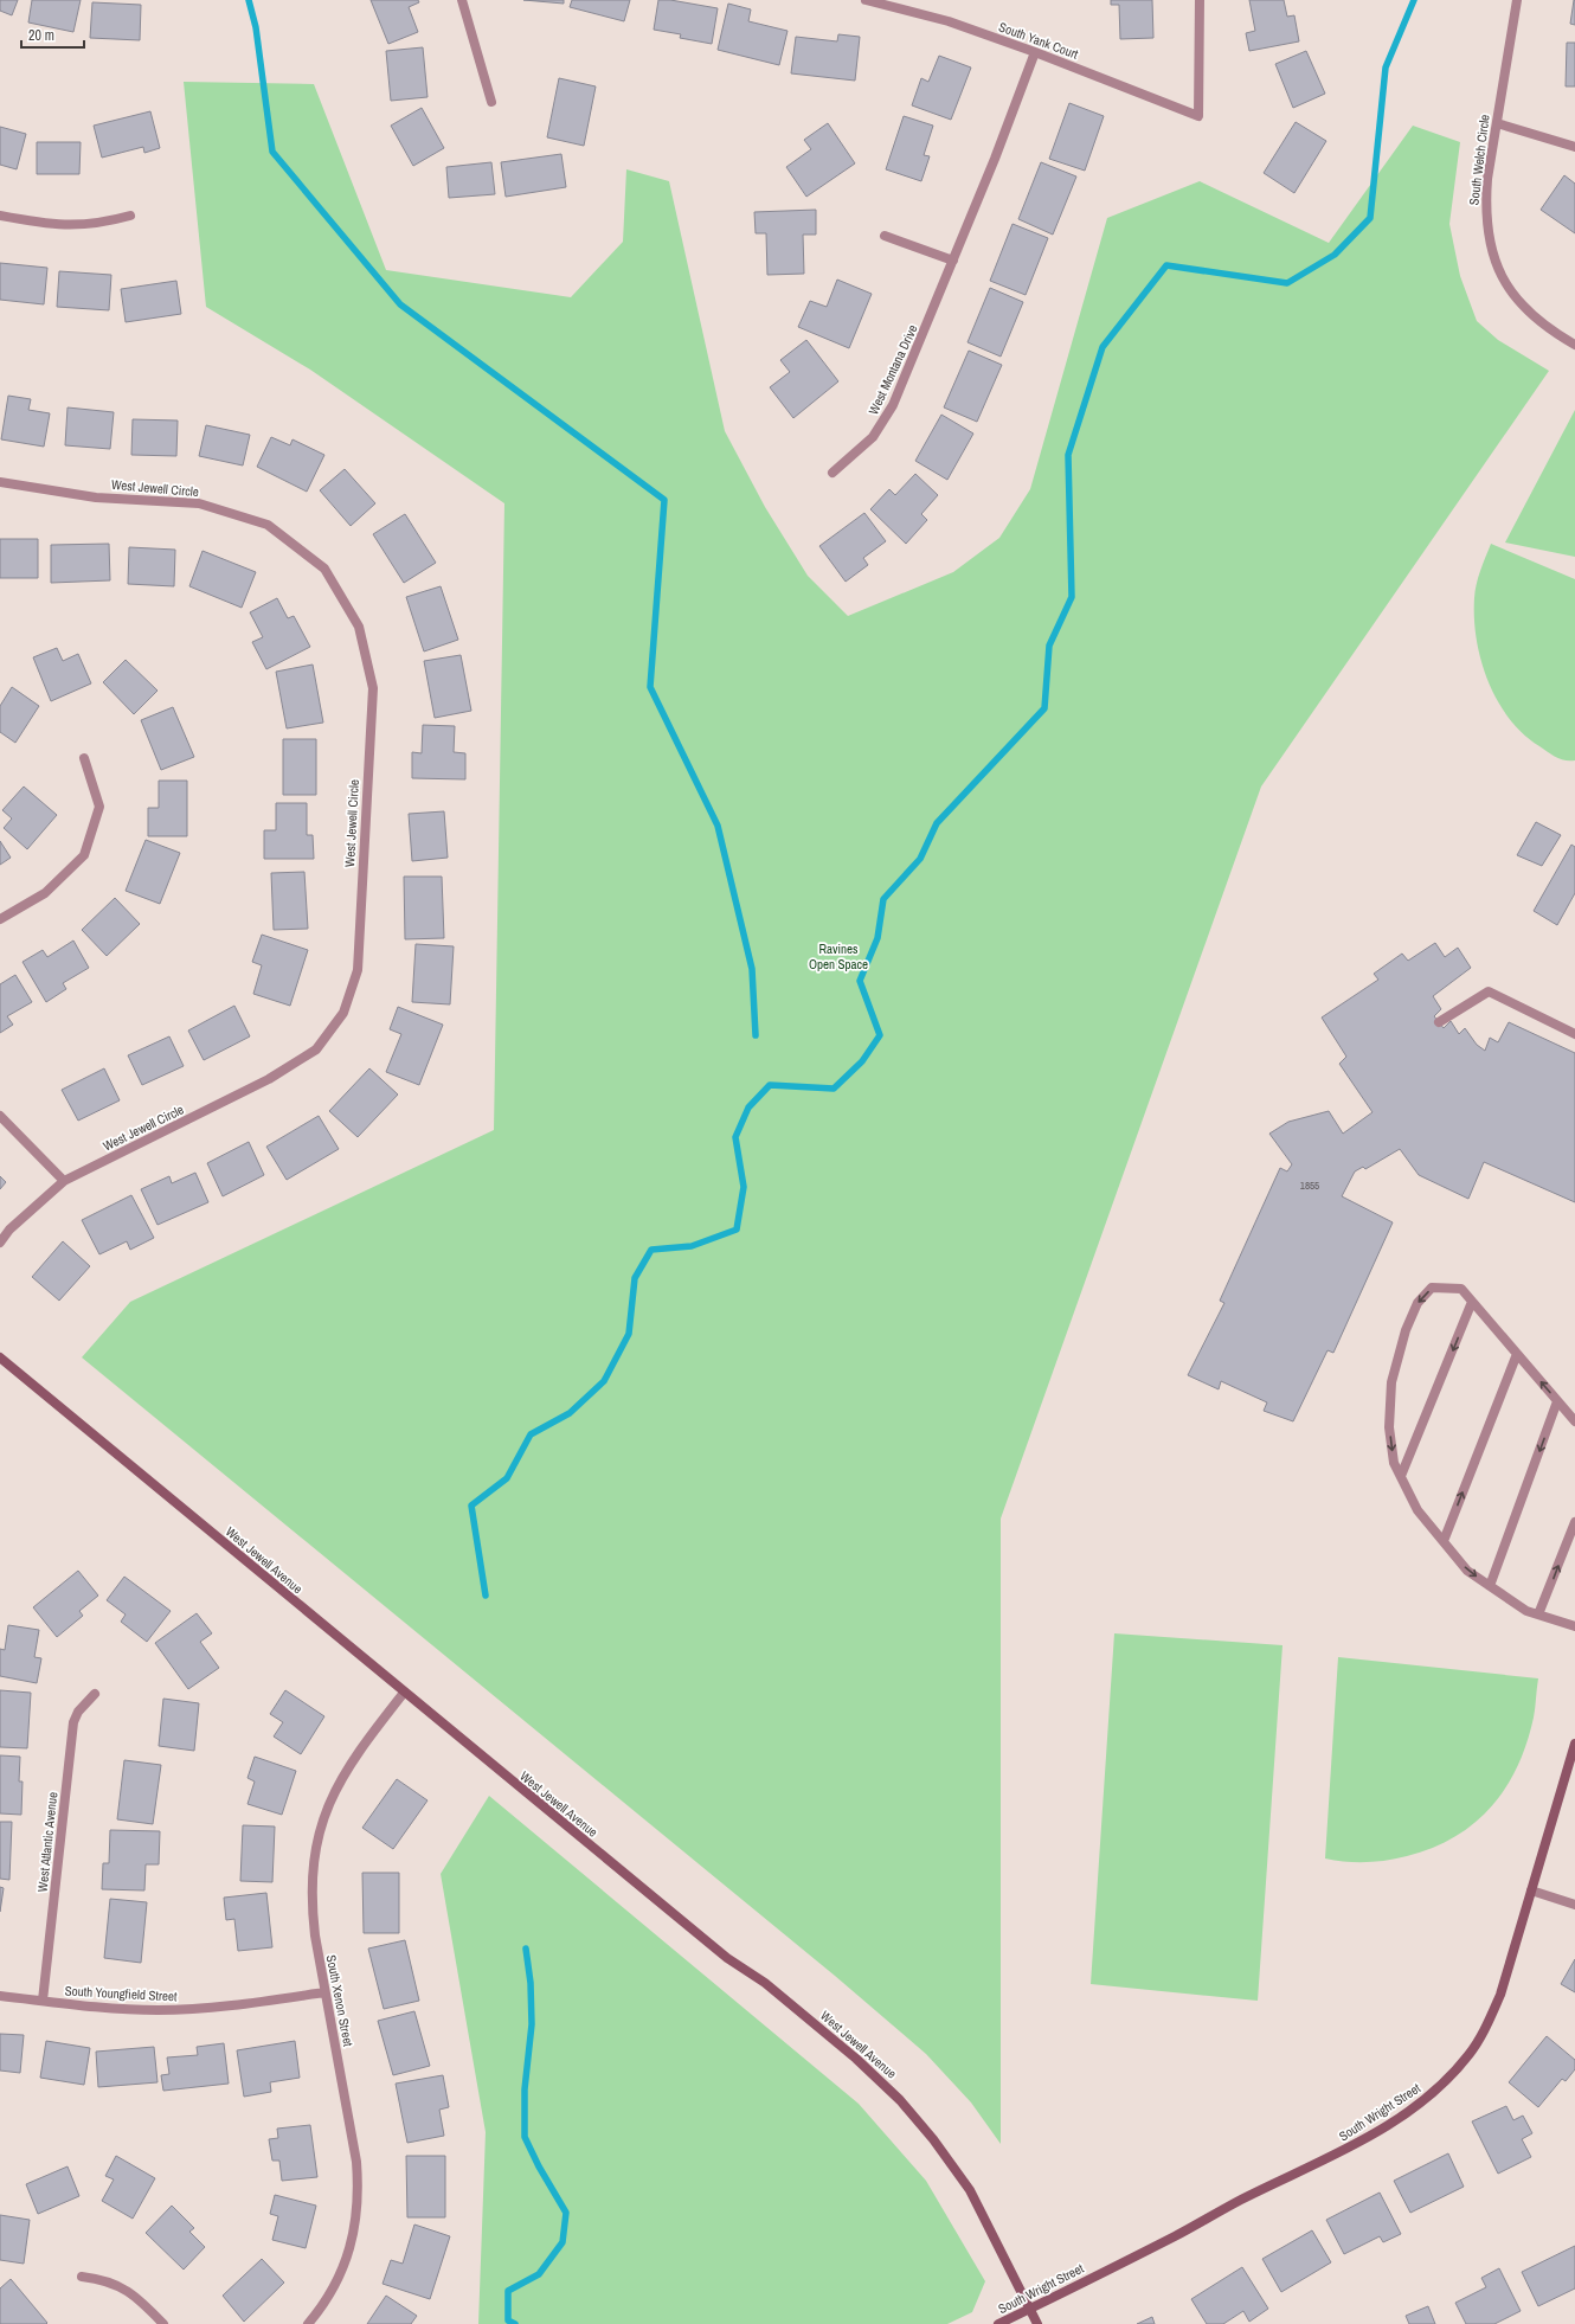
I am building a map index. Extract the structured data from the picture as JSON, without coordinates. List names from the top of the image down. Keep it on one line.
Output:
{"streets":{"main road":["West Jewell Avenue","South Wright Street"],"street":["South Yank Court","South Welch Circle","West Montana Drive","West Jewell Circle","West Atlantic Avenue","South Youngfield Street","South Xenon Street"]},"crossings":[["South Yank Court","West Montana Drive"],["West Jewell Avenue","South Xenon Street"],["West Jewell Avenue","South Wright Street"],["West Atlantic Avenue","South Youngfield Street"],["South Youngfield Street","South Xenon Street"]],"parks":["Ravines Open Space"],"house_numbers":["1855"],"scale_bar":"20 m"}
